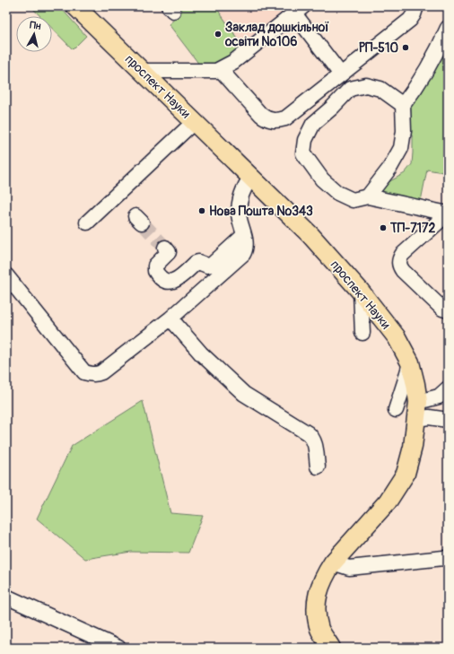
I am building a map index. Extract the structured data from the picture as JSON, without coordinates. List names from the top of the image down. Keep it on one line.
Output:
{"streets":{"main road":["проспект Науки"]},"places":["Заклад дошкільної освіти №106","РП-510","Нова Пошта №343","ТП-7172"],"north":"top"}
